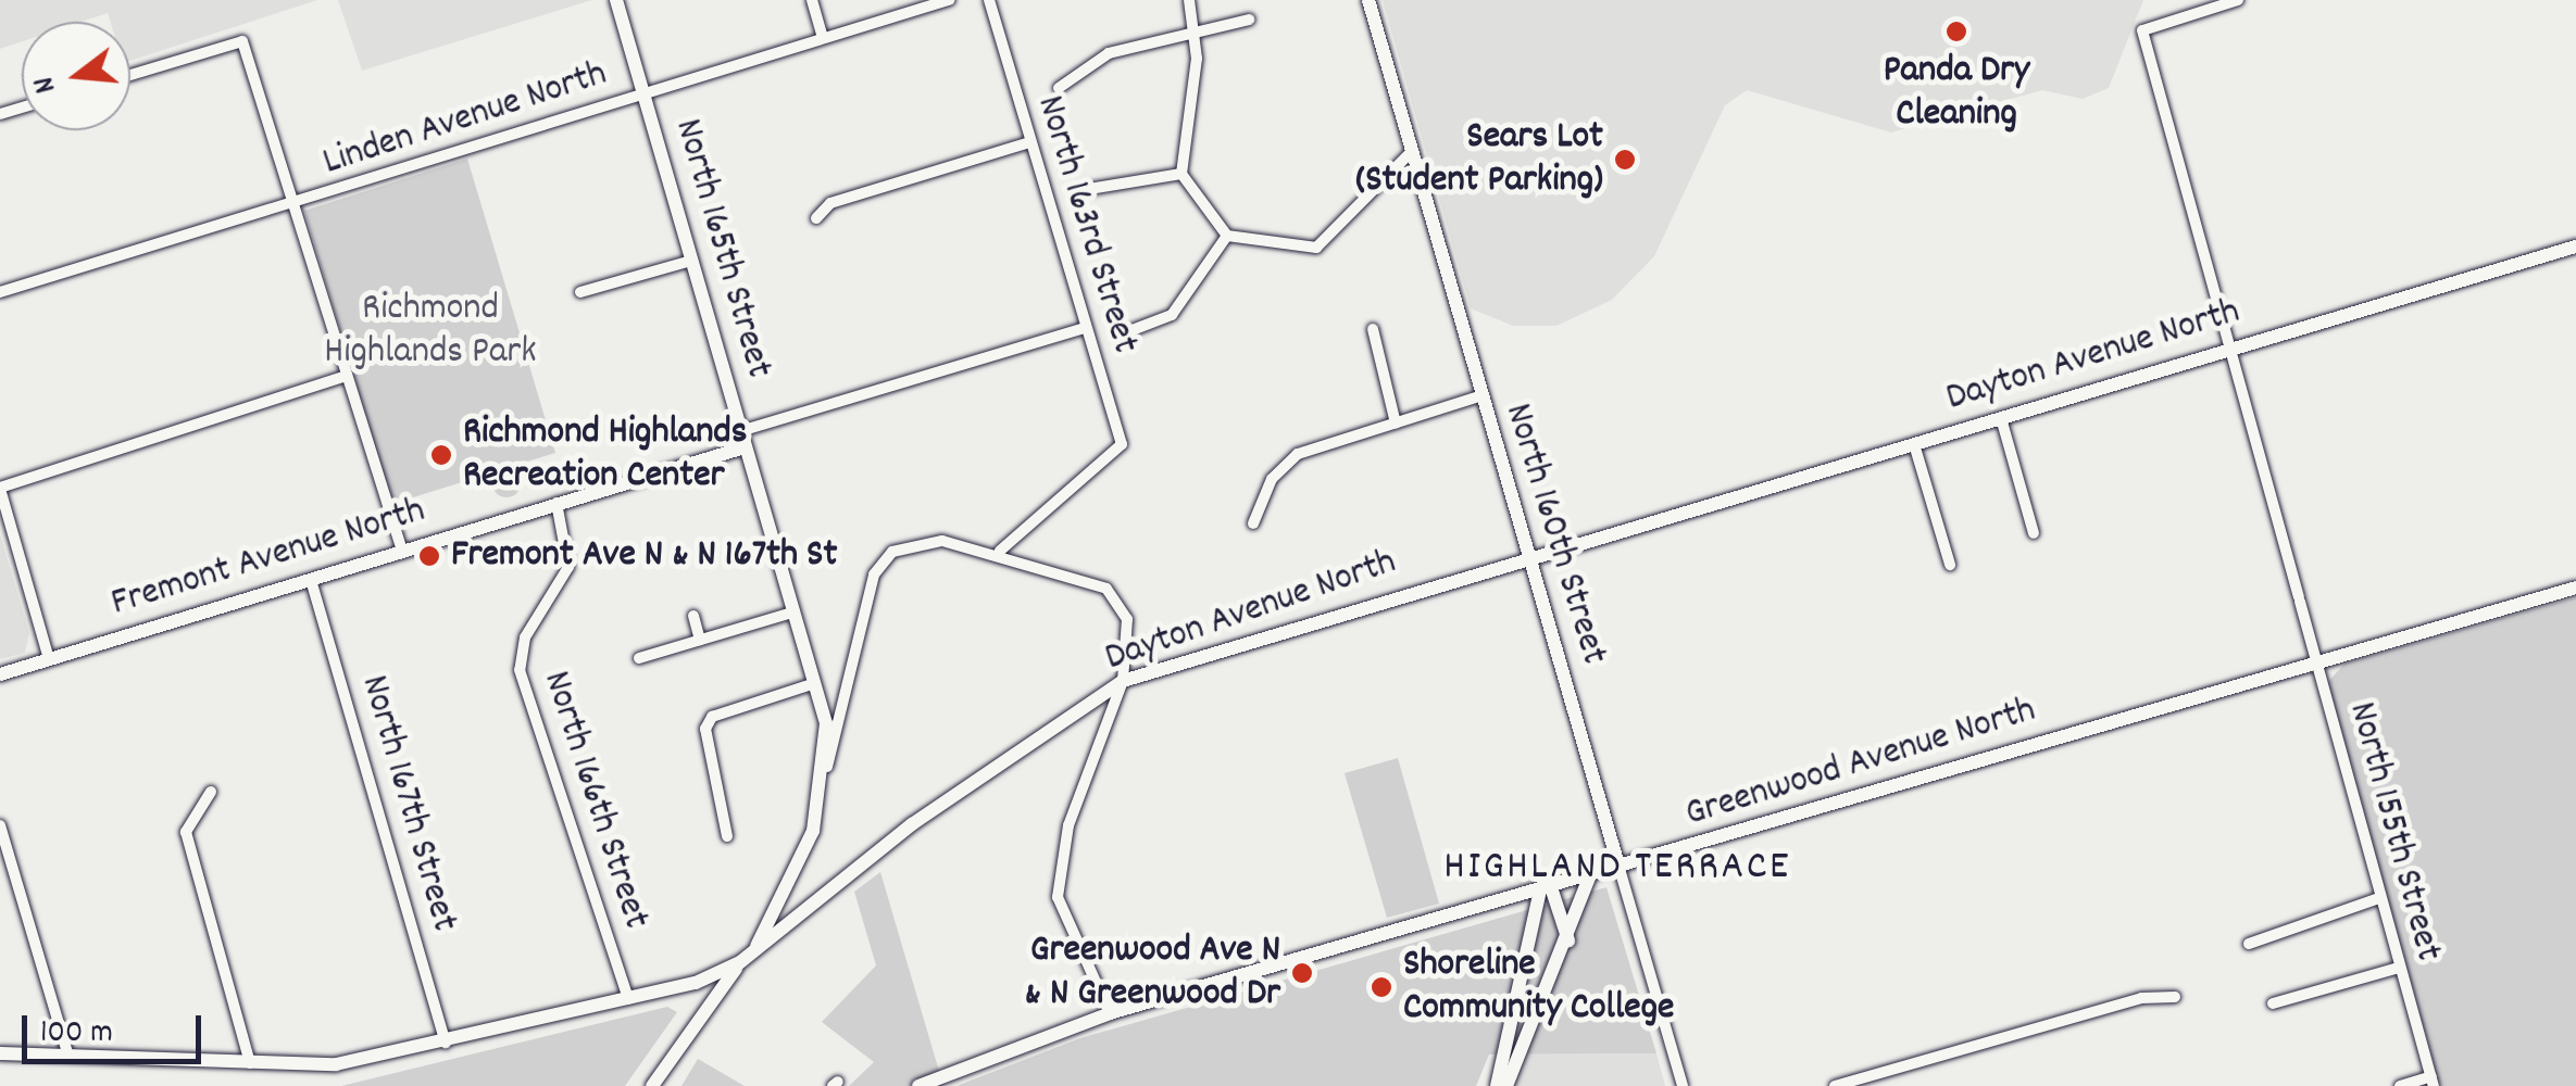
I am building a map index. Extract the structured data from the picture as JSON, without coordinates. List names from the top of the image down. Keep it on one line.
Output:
{"streets":{"street":["Linden Avenue North","North 163rd Street","North 165th Street","Dayton Avenue North","North 160th Street","Fremont Avenue North","Greenwood Avenue North","North 166th Street","North 167th Street","North 155th Street"]},"crossings":[["Linden Avenue North","North 165th Street"],["North 165th Street","Fremont Avenue North"],["Dayton Avenue North","North 160th Street"],["Dayton Avenue North","North 166th Street"],["Dayton Avenue North","North 167th Street"],["Dayton Avenue North","North 155th Street"],["North 160th Street","Greenwood Avenue North"],["Fremont Avenue North","North 166th Street"],["Fremont Avenue North","North 167th Street"],["Greenwood Avenue North","North 155th Street"]],"districts":["HIGHLAND TERRACE"],"parks":["Richmond Highlands Park"],"places":["Panda Dry Cleaning","Sears Lot (Student Parking)","Richmond Highlands Recreation Center","Fremont Ave N & N 167th St","Greenwood Ave N & N Greenwood Dr","Shoreline Community College"],"scale_bar":"100 m","north":"left"}
